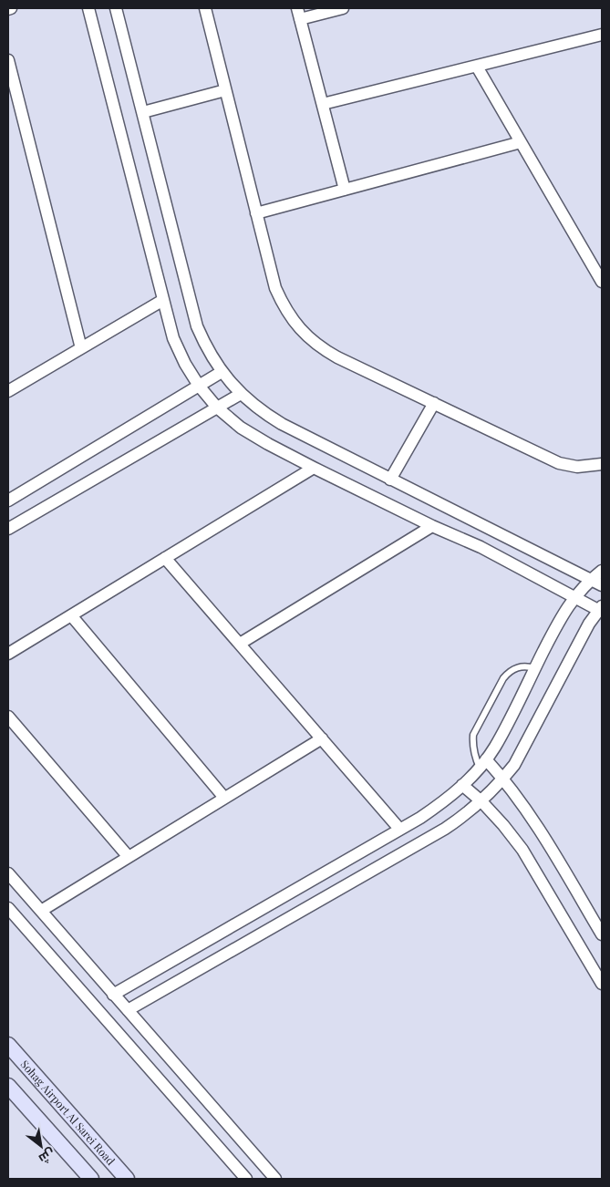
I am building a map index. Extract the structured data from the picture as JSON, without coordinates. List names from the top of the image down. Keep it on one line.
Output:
{"streets":{"street":["Sohag Airport Al Sarei Road"]},"north":"bottom right"}
